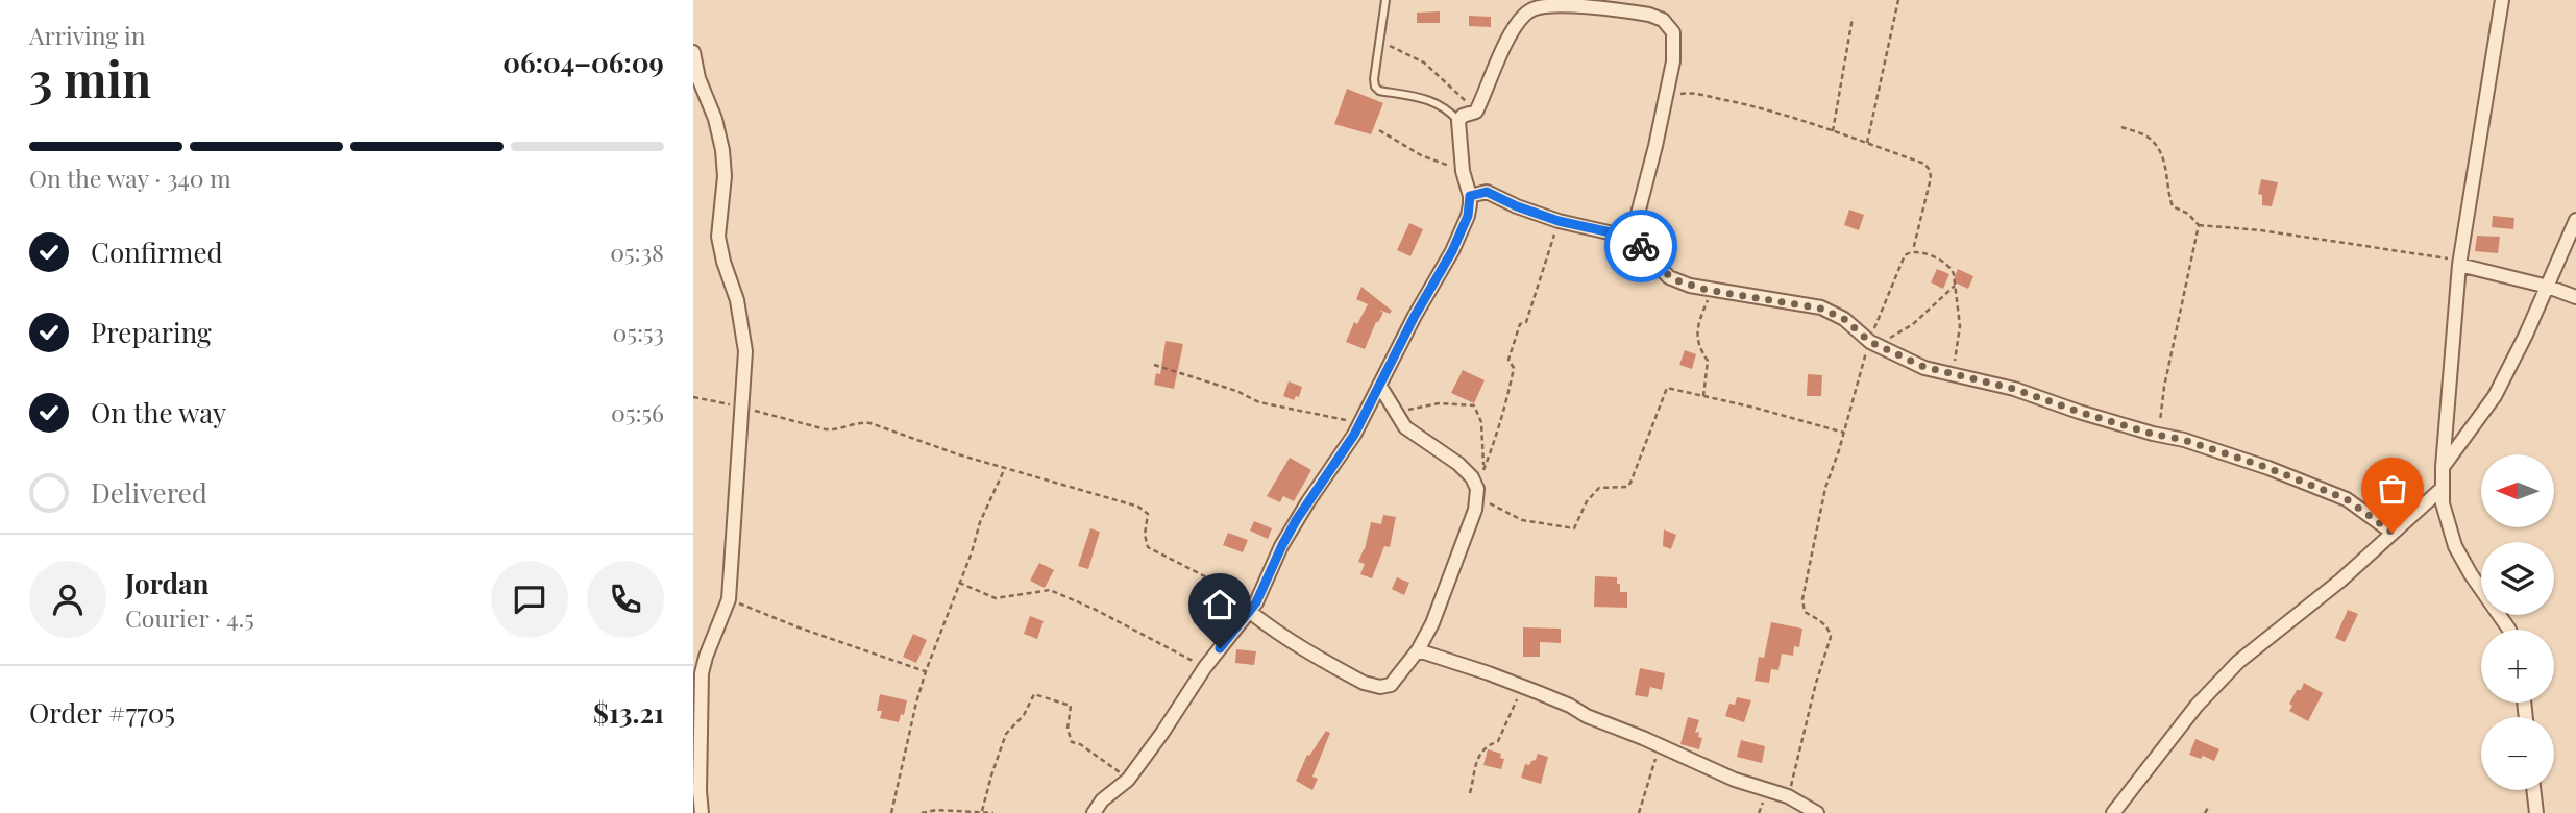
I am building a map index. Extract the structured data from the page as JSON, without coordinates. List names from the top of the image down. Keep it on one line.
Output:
{"north":"left","page":{"heading":["3 min","Arriving in","06:04–06:09"],"panel":["Jordan","Courier · 4.5","Order #7705","$13.21"],"bar":"On the way · 340 m","list":[["Confirmed","05:38"],["Preparing","05:53"],["On the way","05:56"],"Delivered"],"map_buttons":["+","−"]}}
